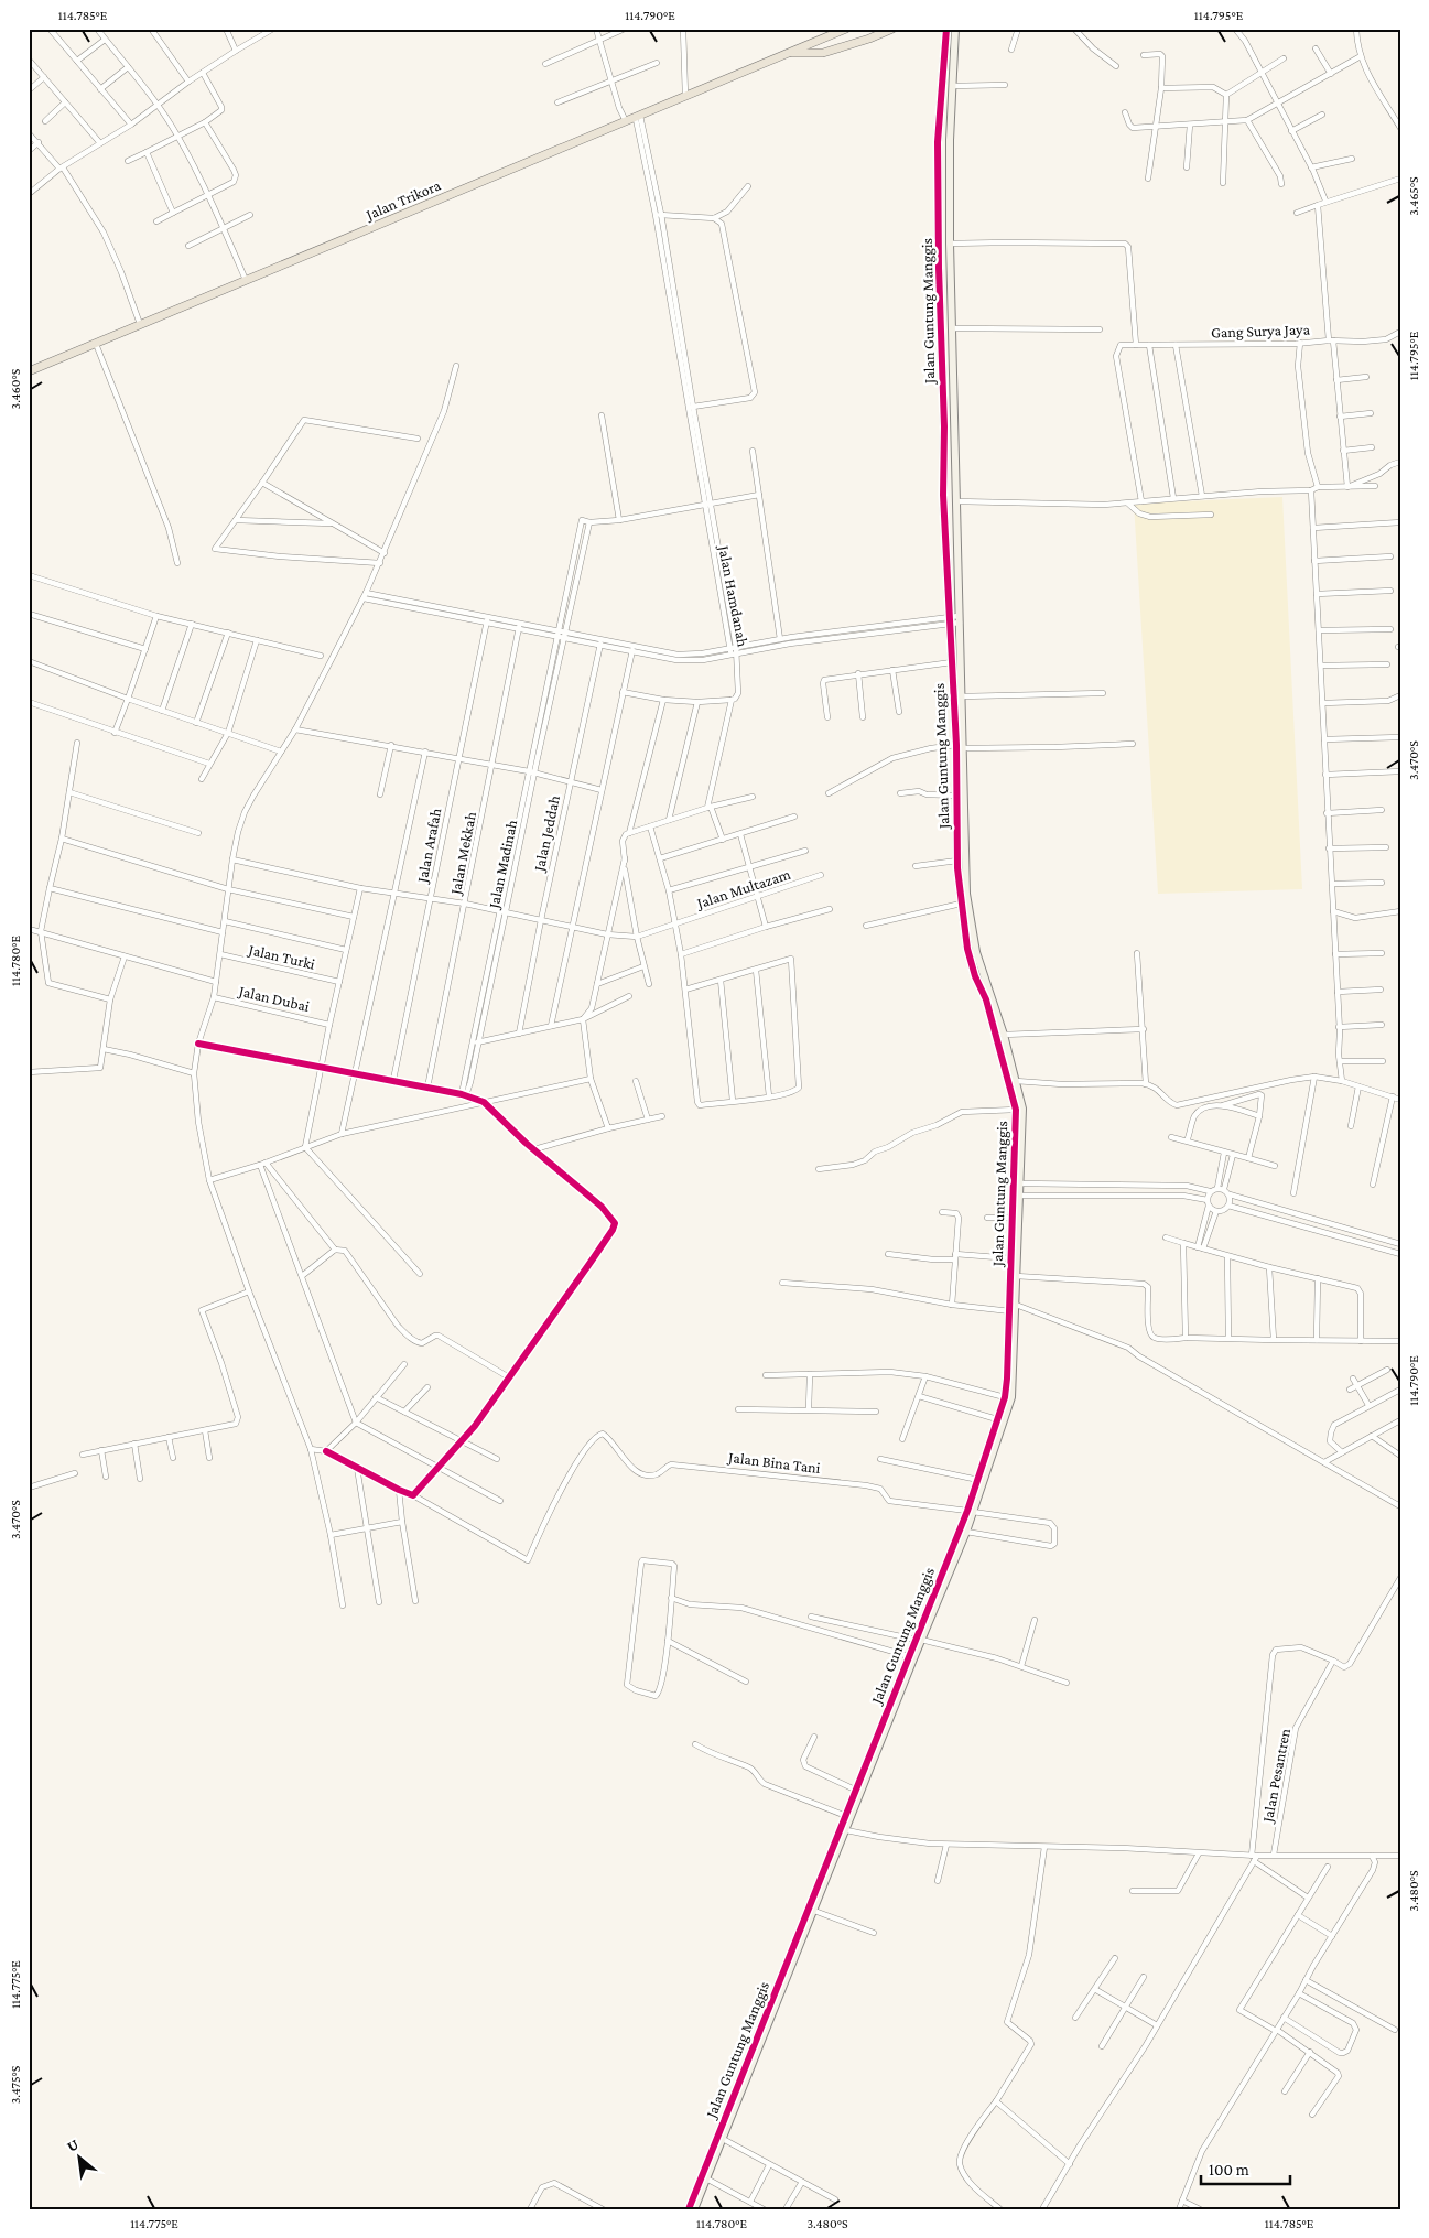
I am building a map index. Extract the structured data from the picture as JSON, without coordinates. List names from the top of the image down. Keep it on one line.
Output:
{"streets":{"main road":["Jalan Trikora"],"street":["Jalan Guntung Manggis","Gang Surya Jaya","Jalan Hamdanah","Jalan Jeddah","Jalan Arafah","Jalan Mekkah","Jalan Madinah","Jalan Multazam","Jalan Turki","Jalan Dubai","Jalan Bina Tani","Jalan Pesantren"]},"crossings":[["Jalan Trikora","Jalan Hamdanah"],["Jalan Guntung Manggis","Jalan Bina Tani"]],"scale_bar":"100 m","north":"top left","coordinates":["114.785°E","114.790°E","114.795°E","3.465°S","3.460°S","3.470°S","114.780°E","3.480°S","114.775°E","3.475°S"]}
